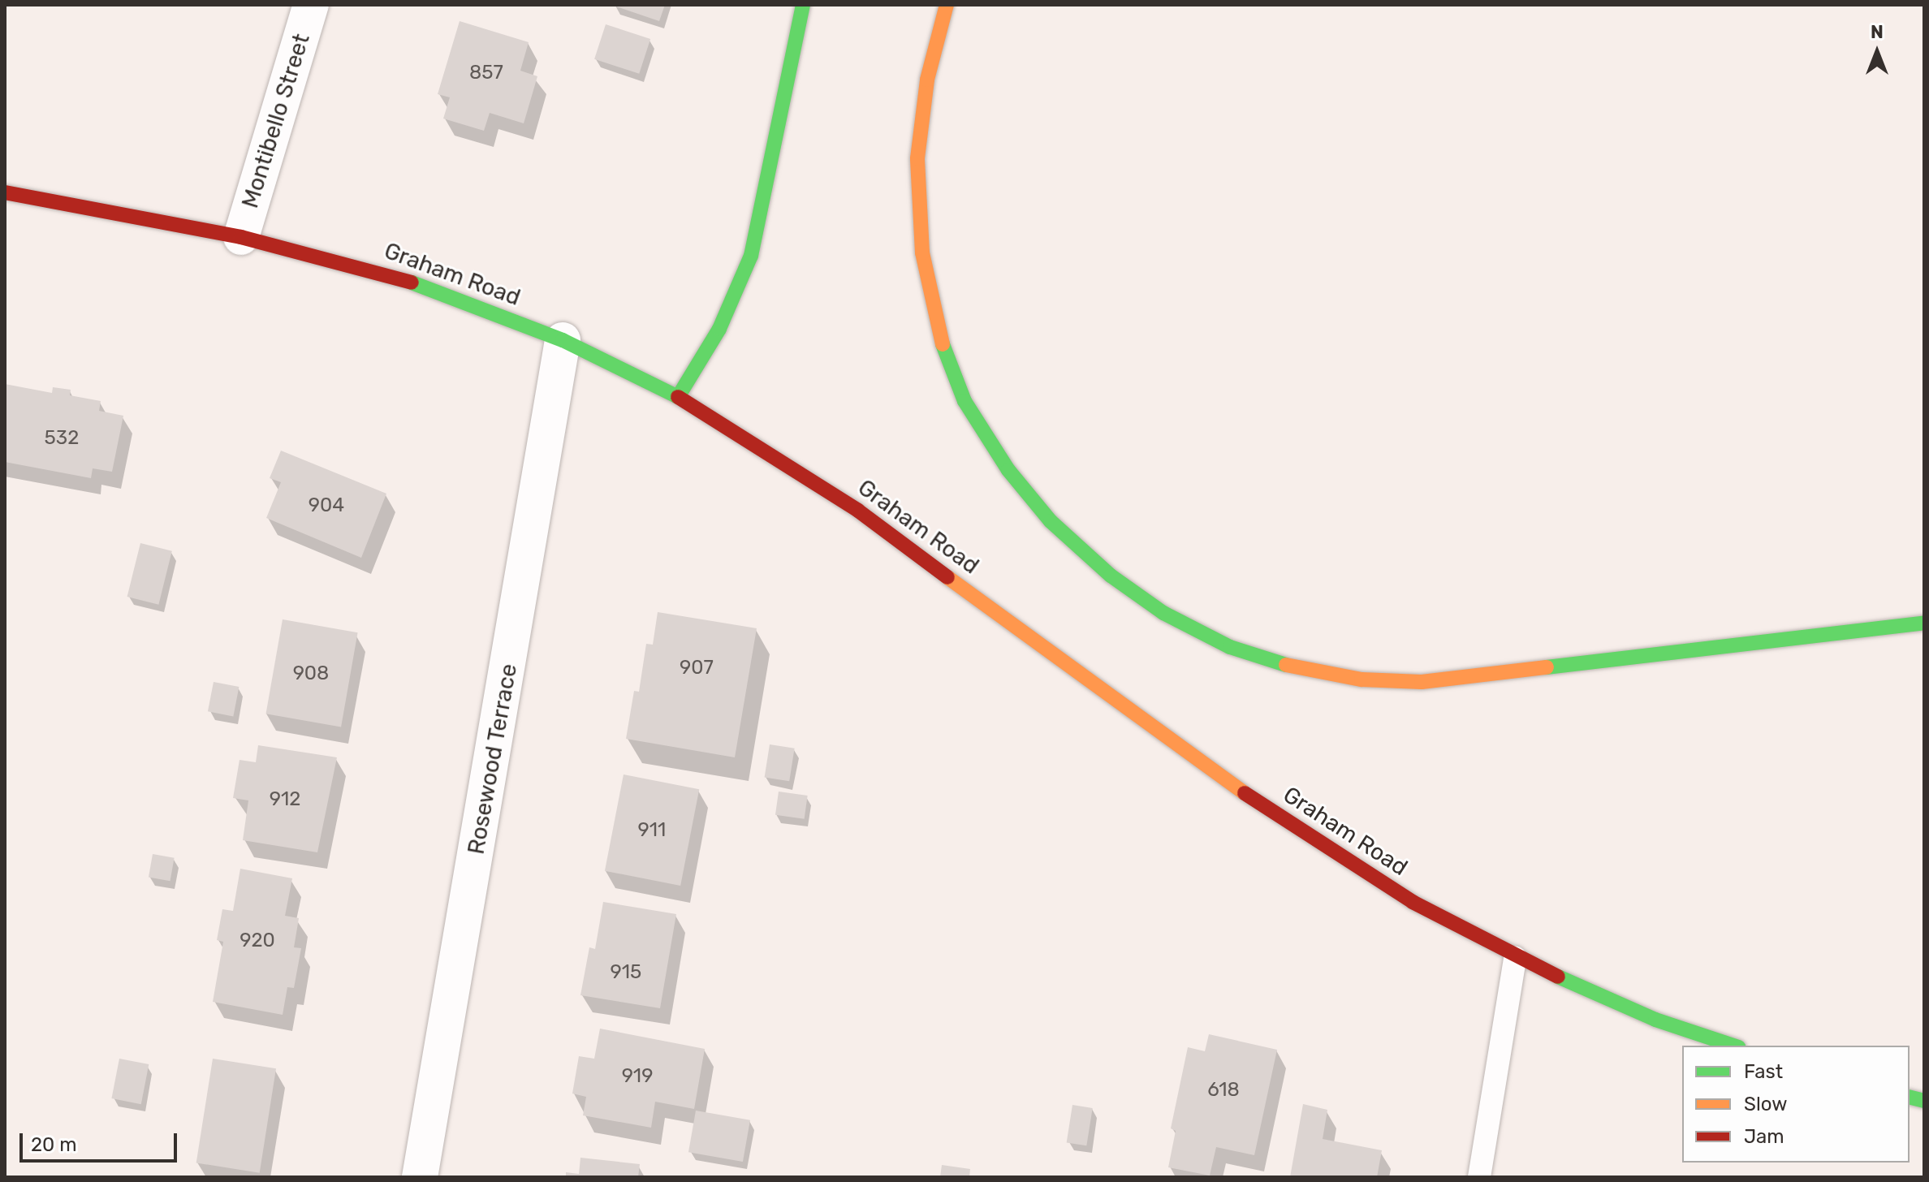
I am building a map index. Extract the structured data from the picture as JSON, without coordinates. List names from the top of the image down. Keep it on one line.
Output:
{"streets":{"main road":["Graham Road"],"street":["Montibello Street","Rosewood Terrace"]},"crossings":[["Montibello Street","Graham Road"],["Graham Road","Rosewood Terrace"]],"house_numbers":["857","532","904","907","908","912","911","920","915","919","618"],"legend":["Fast","Slow","Jam"],"scale_bar":"20 m","north":"top"}
